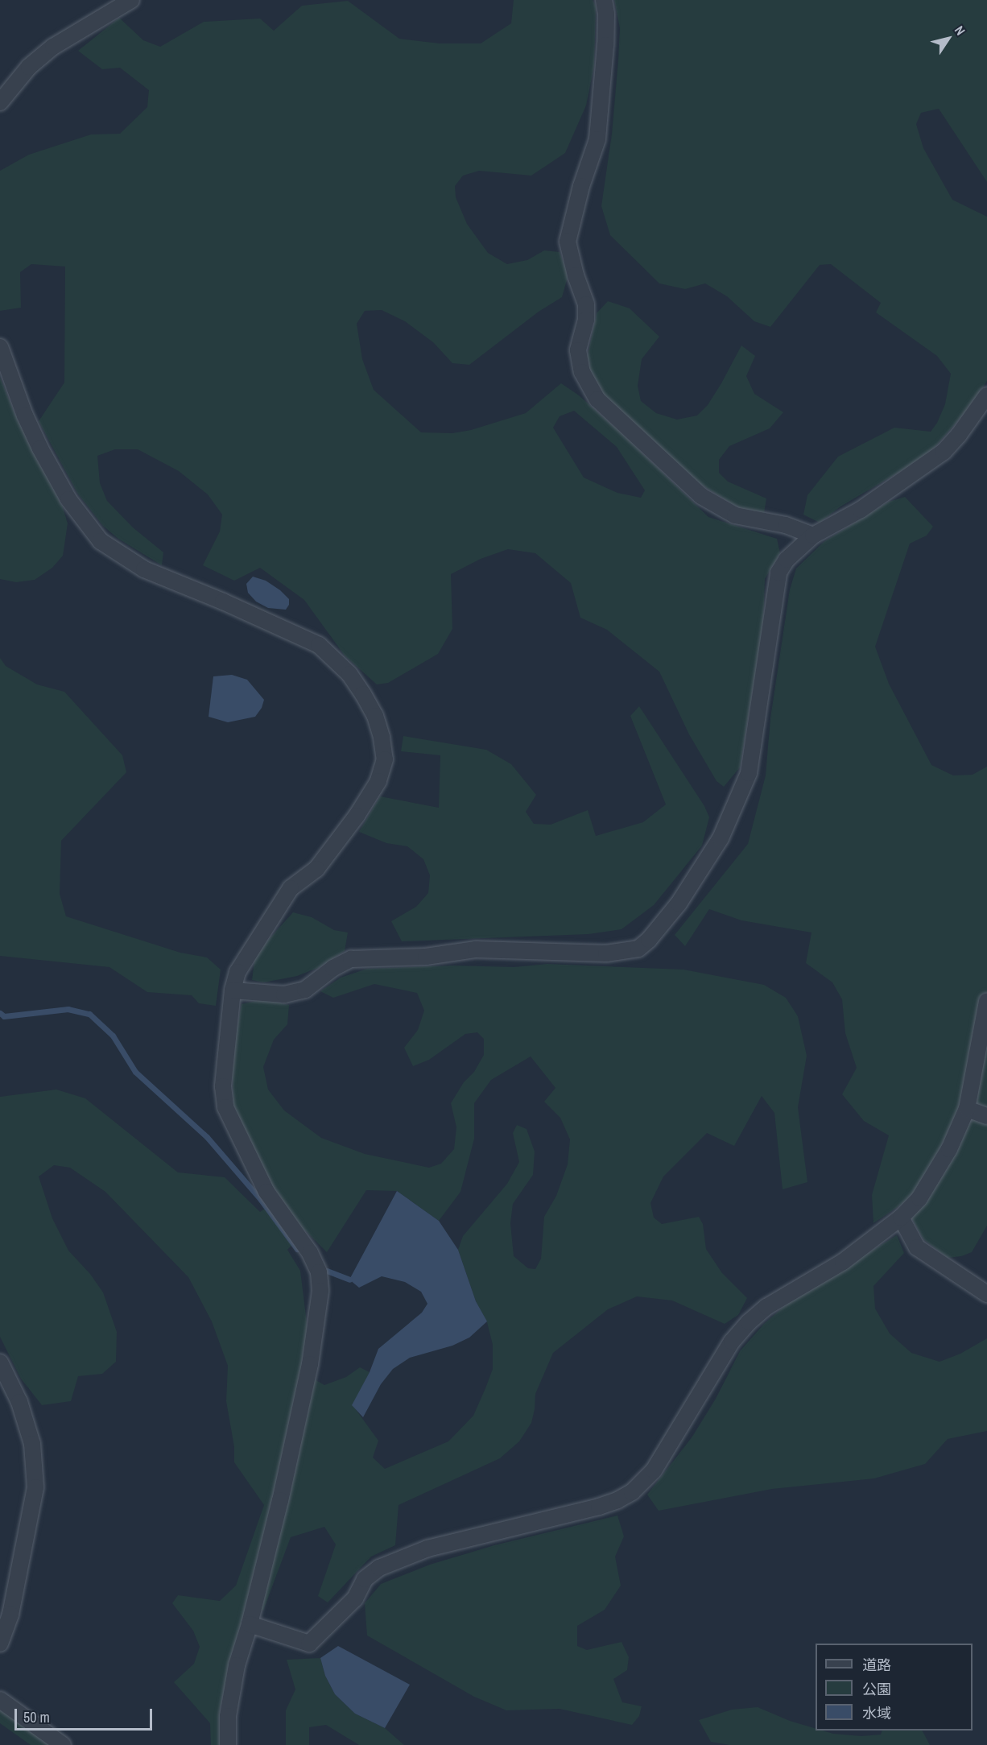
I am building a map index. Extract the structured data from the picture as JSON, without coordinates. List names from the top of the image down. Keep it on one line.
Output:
{"legend":["道路","公園","水域"],"scale_bar":"50 m","north":"top right"}
